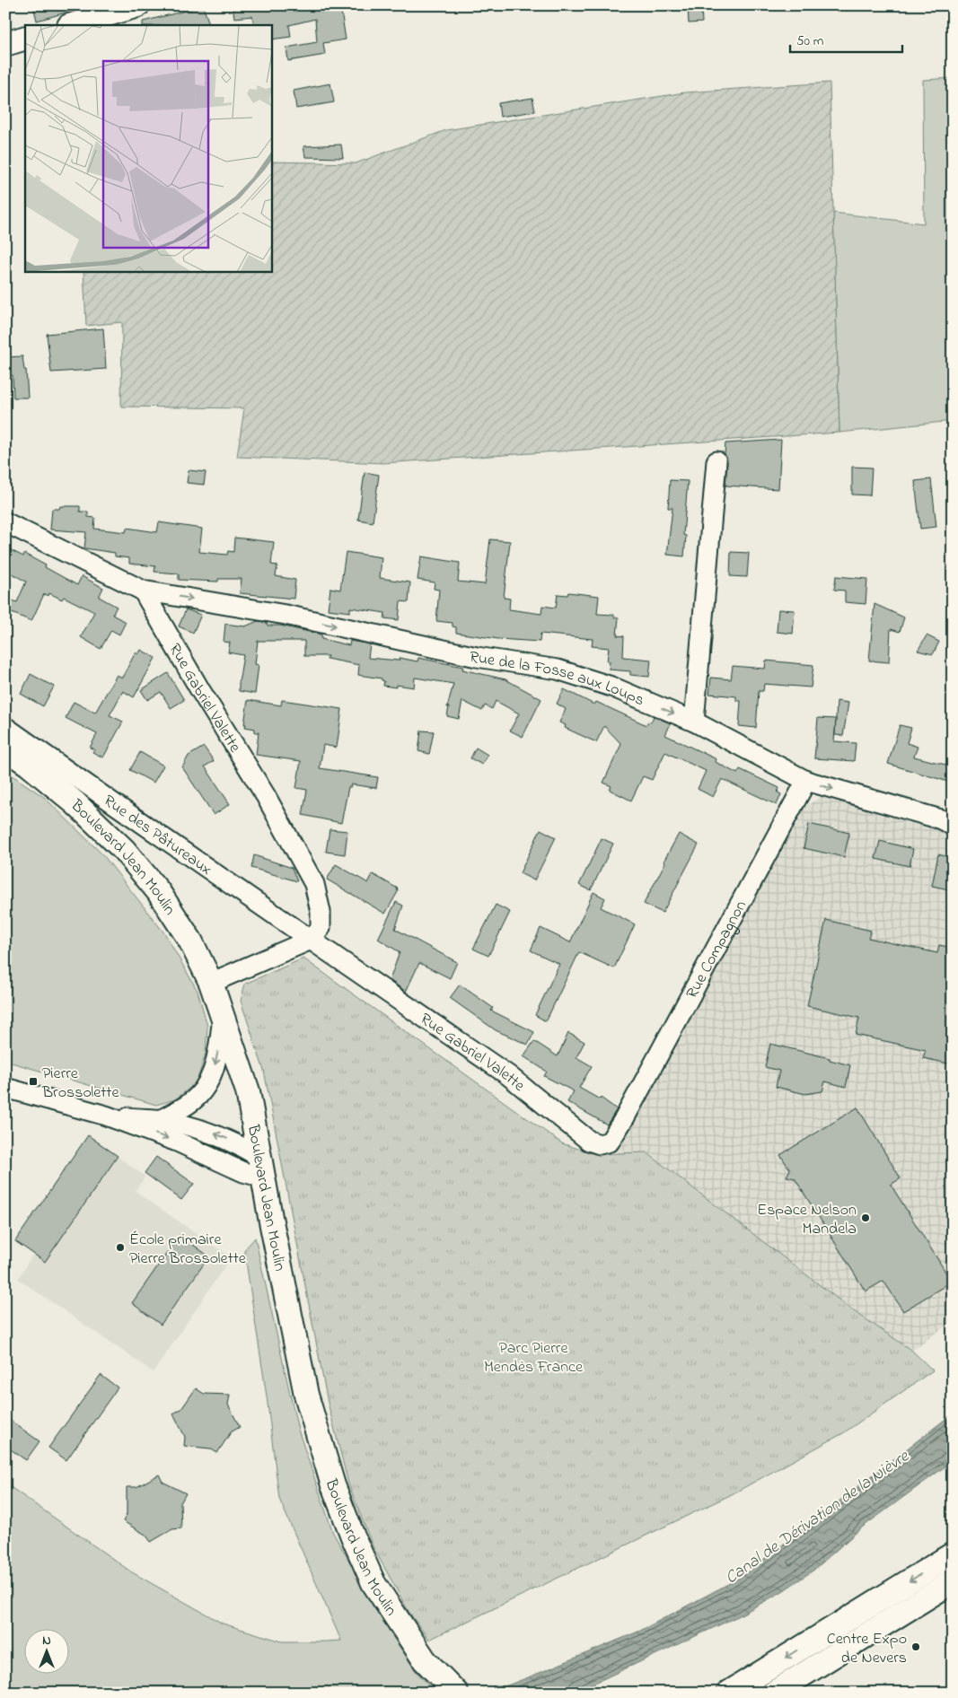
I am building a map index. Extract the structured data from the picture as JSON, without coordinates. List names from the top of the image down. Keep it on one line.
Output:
{"streets":{"main road":["Boulevard Jean Moulin"],"street":["Rue de la Fosse aux Loups","Rue Gabriel Valette","Rue des Pâtureaux","Rue Compagnon"]},"crossings":[["Rue de la Fosse aux Loups","Rue Gabriel Valette"],["Rue de la Fosse aux Loups","Rue Compagnon"],["Rue Gabriel Valette","Rue des Pâtureaux"],["Rue Gabriel Valette","Rue Compagnon"]],"one_way":["Rue de la Fosse aux Loups"],"water":["Canal de Dérivation de la Nièvre"],"parks":["Parc Pierre Mendès France"],"places":{"transit":["Pierre Brossolette"],"other":["Espace Nelson Mandela","École primaire Pierre Brossolette","Centre Expo de Nevers"]},"scale_bar":"50 m","north":"top"}
